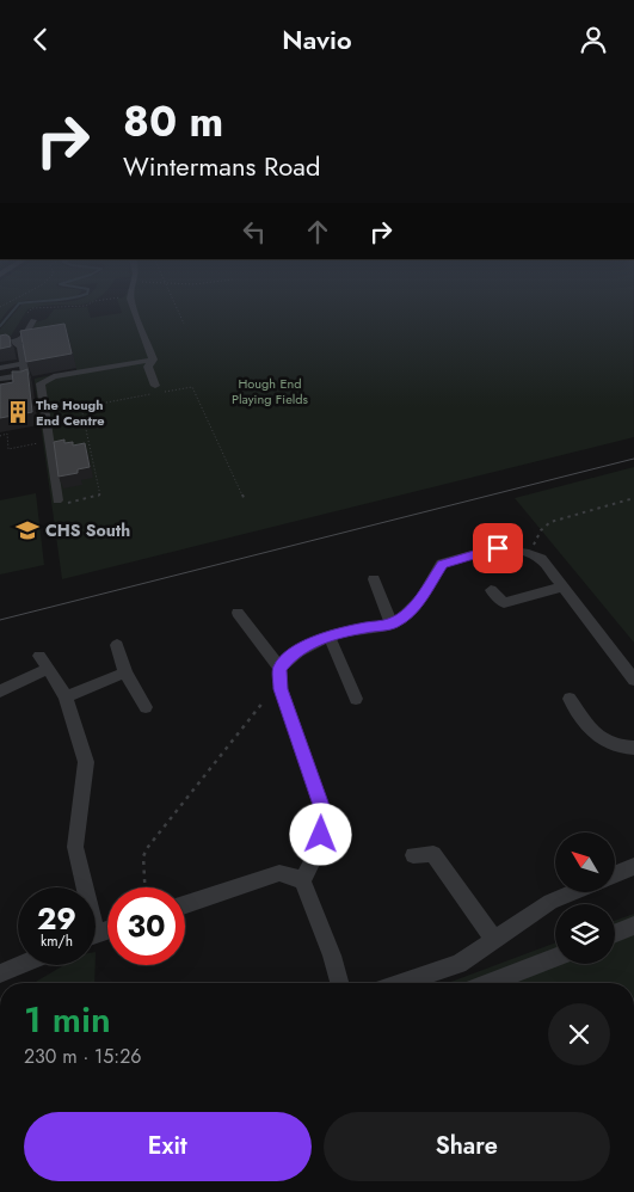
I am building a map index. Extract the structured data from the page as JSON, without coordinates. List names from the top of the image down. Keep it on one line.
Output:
{"parks":["Hough End Playing Fields"],"places":{"building":["The Hough End Centre"],"school or university":["CHS South"]},"north":"top left","page":{"header":"Navio","turn":["80 m","Wintermans Road"],"speed":"29 km/h","limit":"30","heading":["1 min","230 m · 15:26"],"buttons":["Exit","Share"]}}
